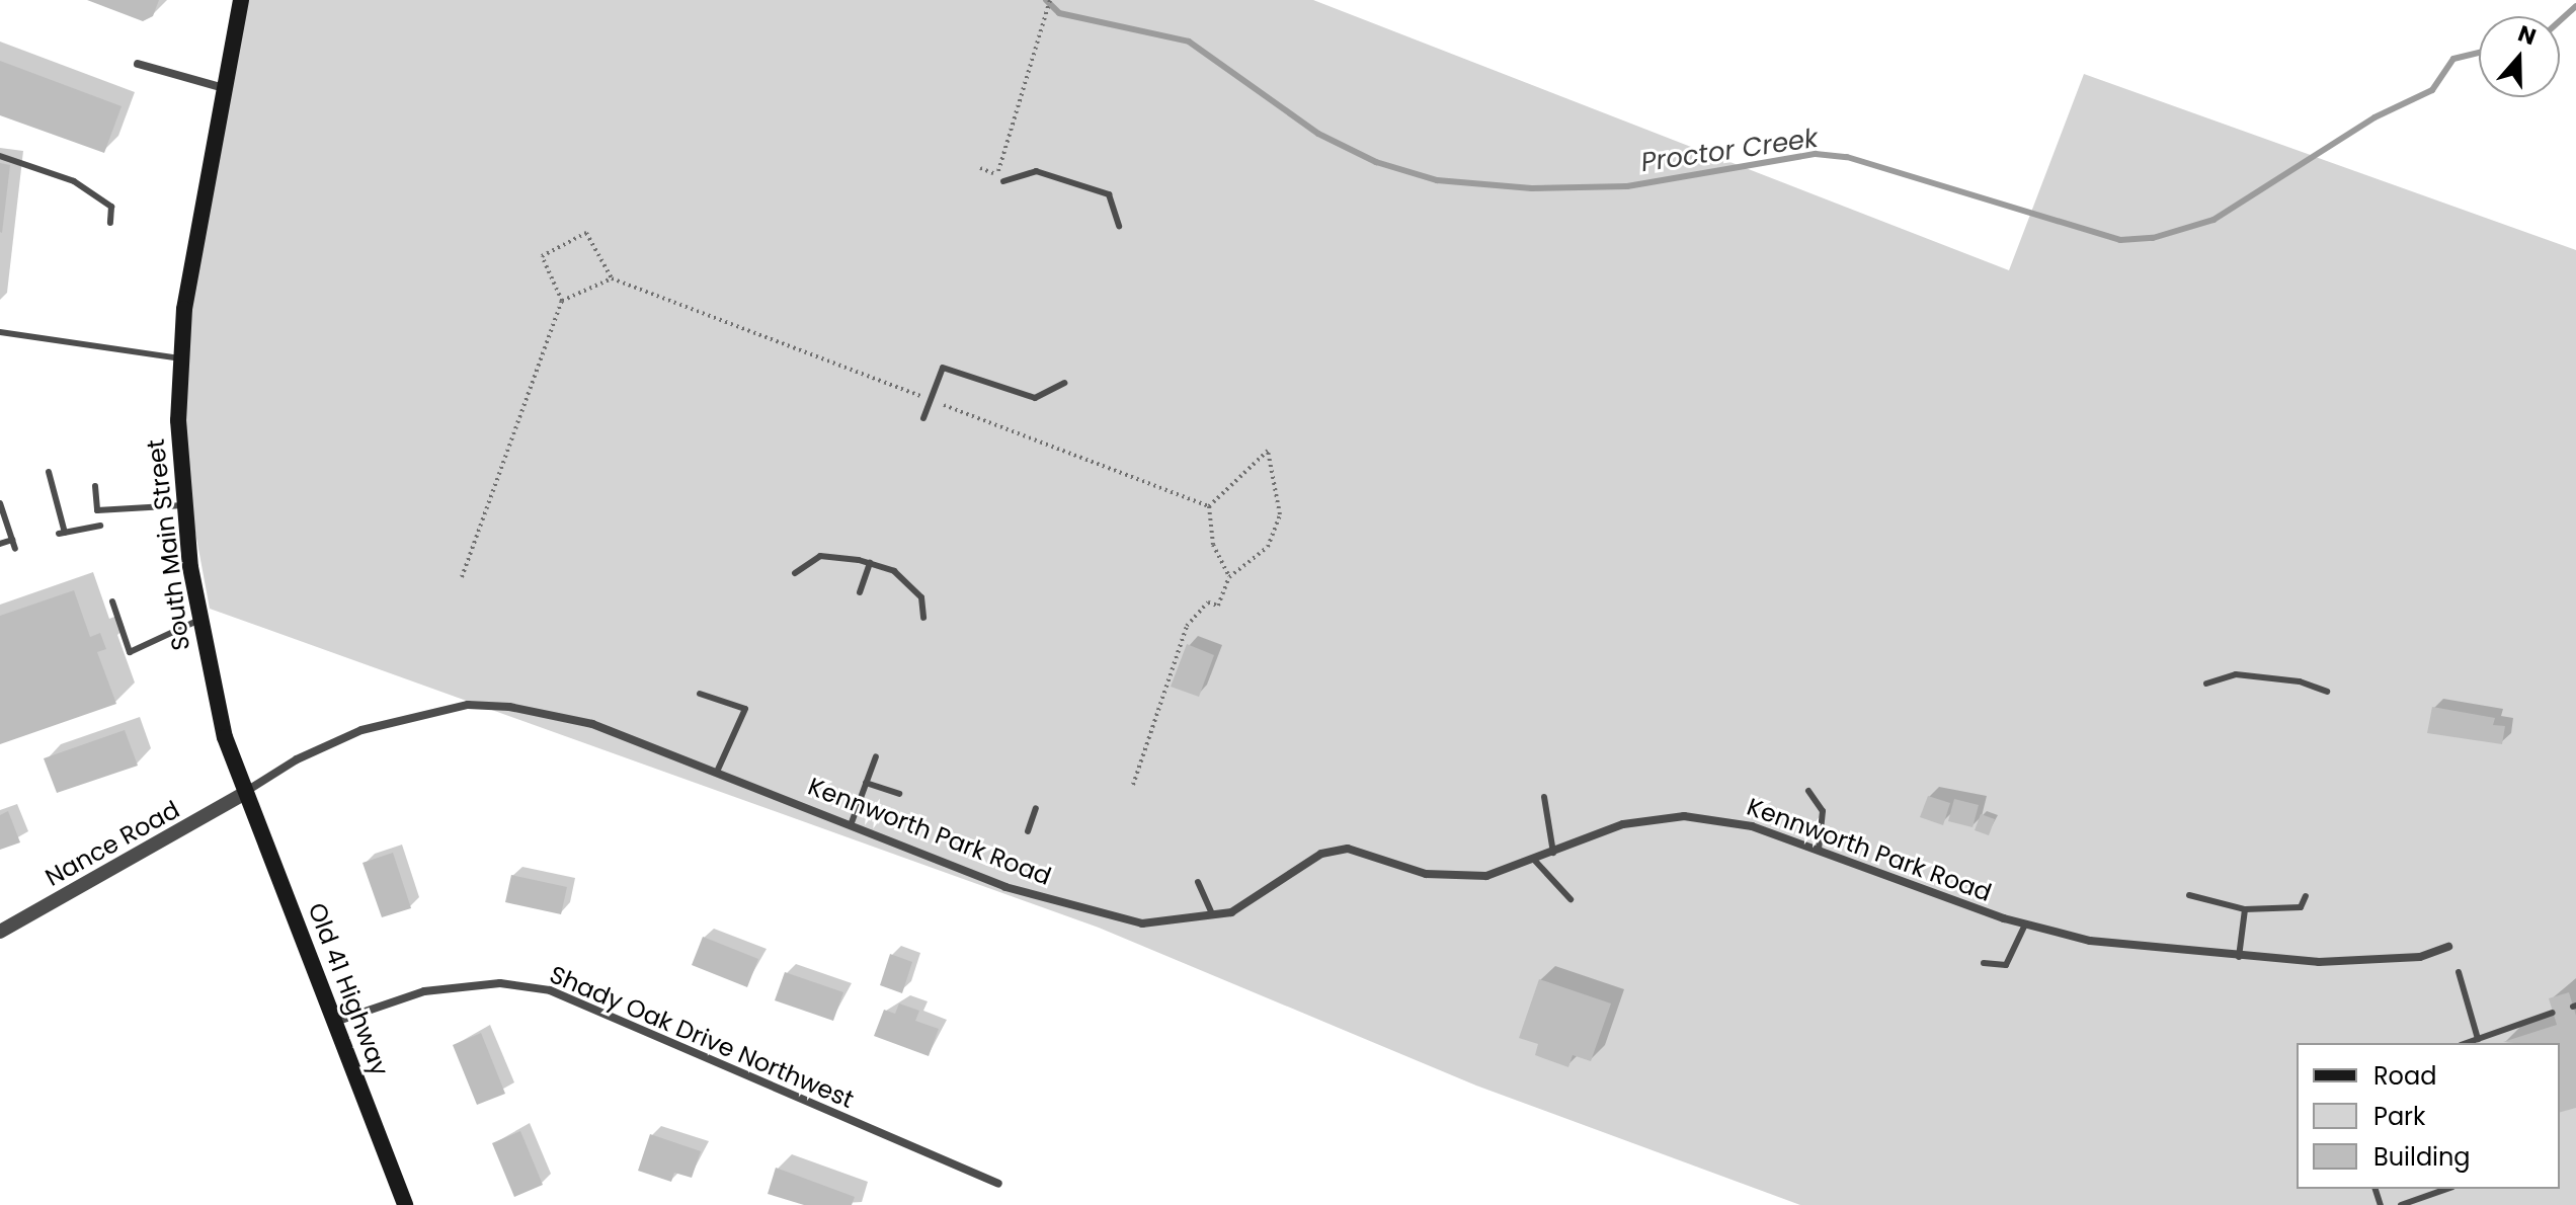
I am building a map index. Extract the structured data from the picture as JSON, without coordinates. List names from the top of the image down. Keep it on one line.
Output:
{"streets":{"main road":["South Main Street","Old 41 Highway"],"street":["Kennworth Park Road","Nance Road","Shady Oak Drive Northwest"]},"crossings":[["South Main Street","Kennworth Park Road"],["South Main Street","Nance Road"],["South Main Street","Old 41 Highway"],["Kennworth Park Road","Nance Road"],["Kennworth Park Road","Old 41 Highway"],["Nance Road","Old 41 Highway"],["Old 41 Highway","Shady Oak Drive Northwest"]],"water":["Proctor Creek"],"legend":["Road","Park","Building"],"north":"top"}
